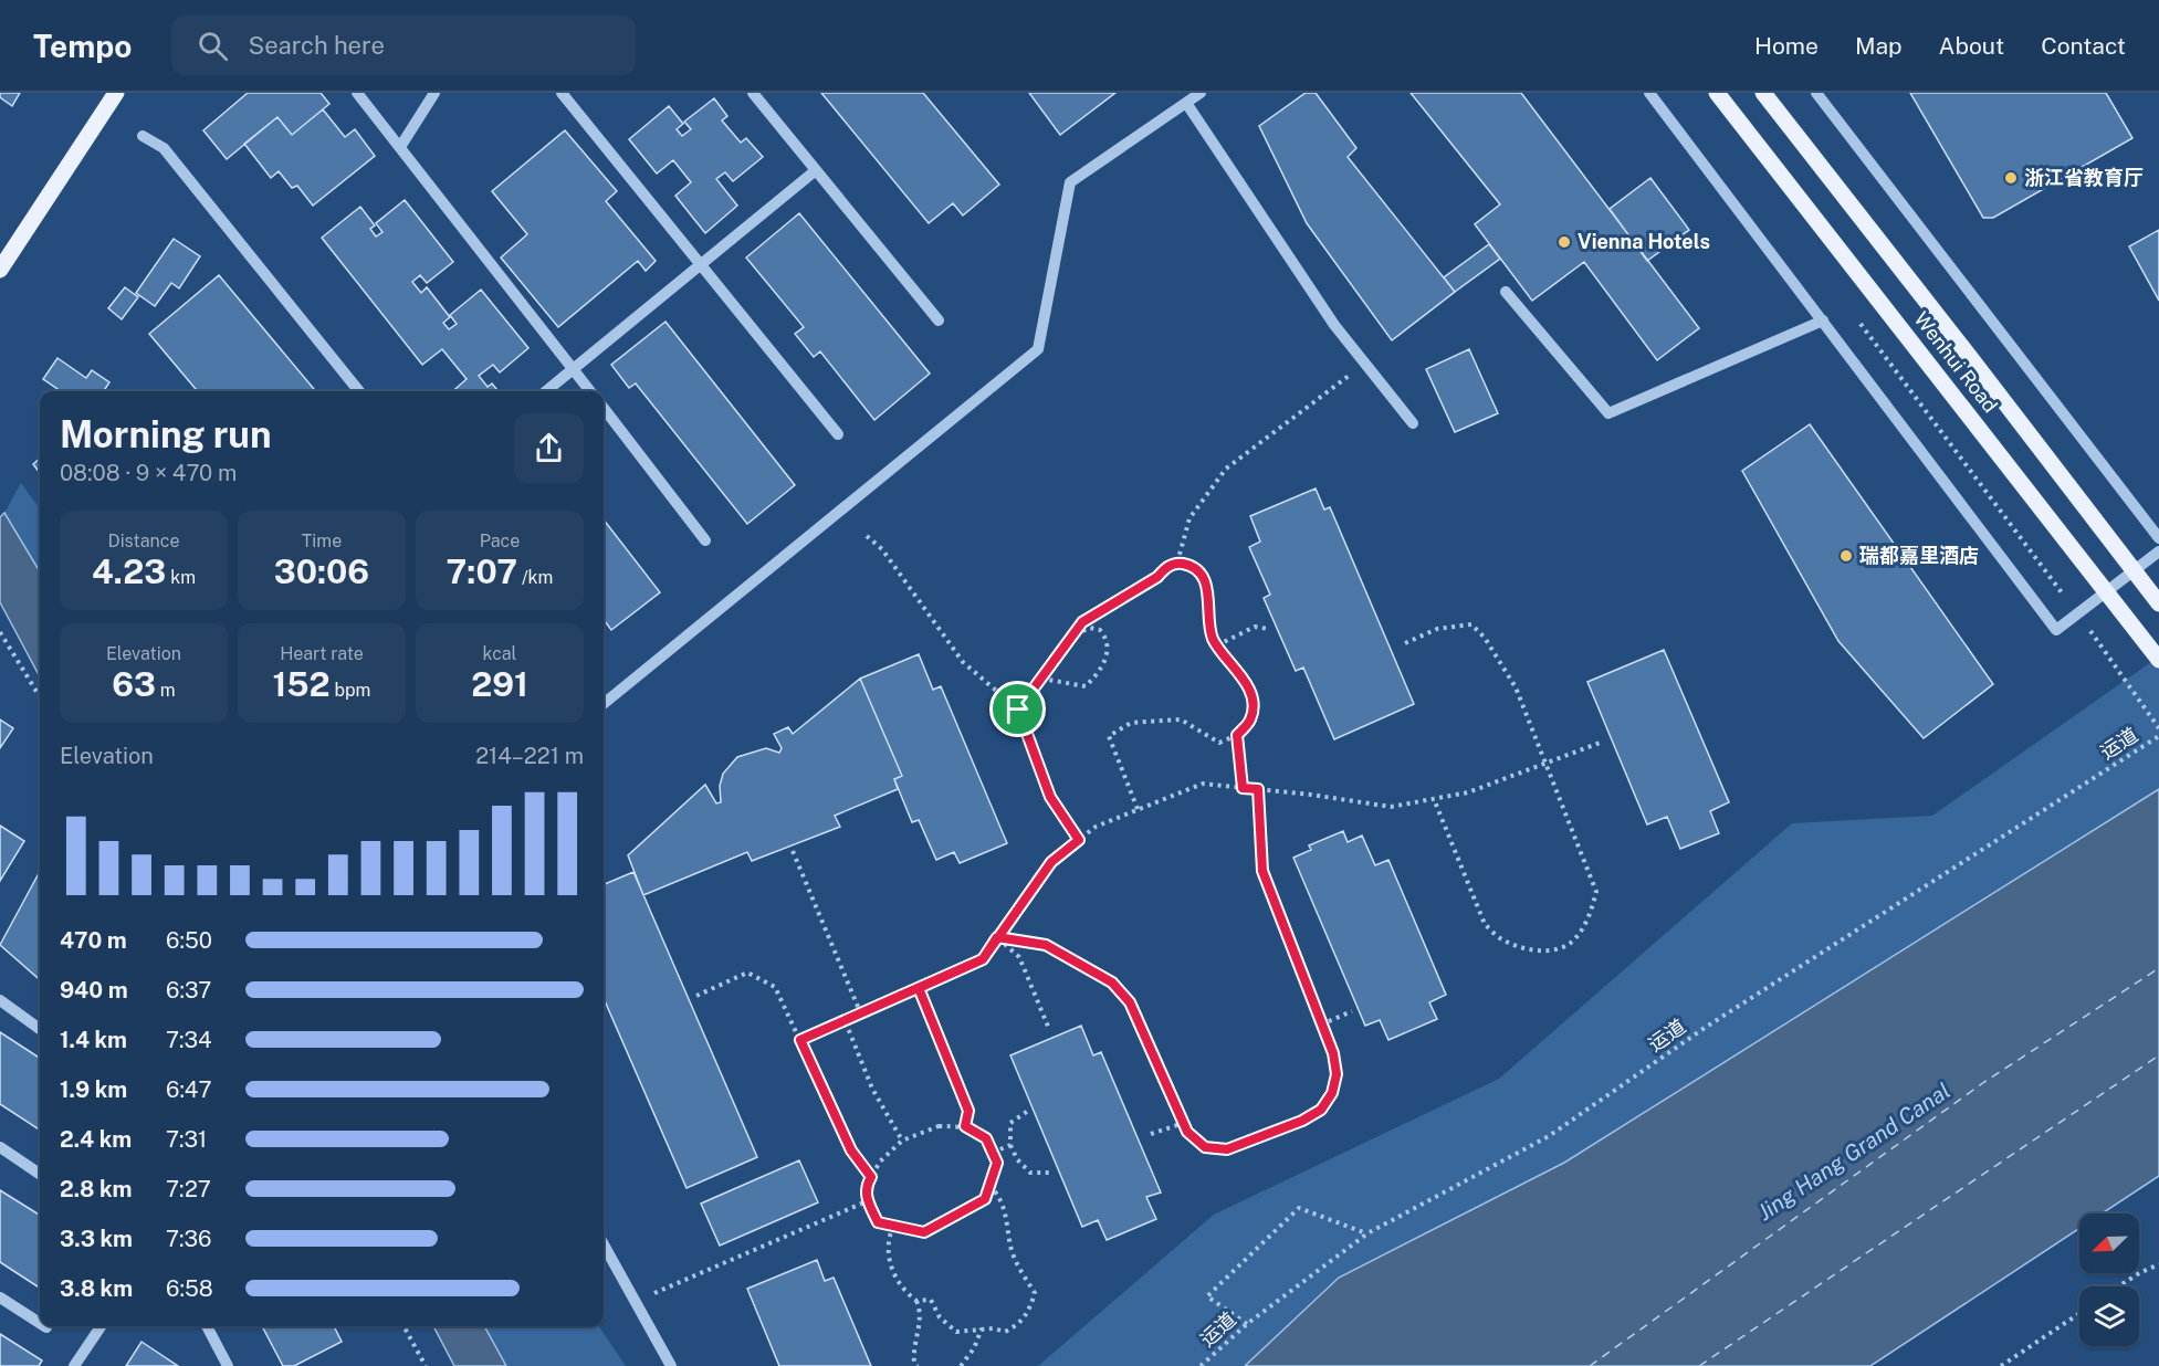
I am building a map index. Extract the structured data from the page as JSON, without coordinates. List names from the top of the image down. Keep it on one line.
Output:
{"streets":{"main road":["Wenhui Road"],"path":["运道"]},"water":["Jing Hang Grand Canal"],"places":["浙江省教育厅","Vienna Hotels","瑞都嘉里酒店"],"north":"bottom left","page":{"header":"Tempo","search":"Search here","nav":["Home","Map","About","Contact"],"heading":["Morning run","08:08 · 9 × 470 m"],"stats":[["Distance","4.23 km"],["Time","30:06"],["Pace","7:07 /km"],["Elevation","63 m"],["Heart rate","152 bpm"],["kcal","291"]],"chart":["Elevation","214–221 m"],"list":[{"name":"470 m","note":"6:50"},{"name":"940 m","note":"6:37"},{"name":"1.4 km","note":"7:34"},{"name":"1.9 km","note":"6:47"},{"name":"2.4 km","note":"7:31"},{"name":"2.8 km","note":"7:27"},{"name":"3.3 km","note":"7:36"},{"name":"3.8 km","note":"6:58"}]}}
